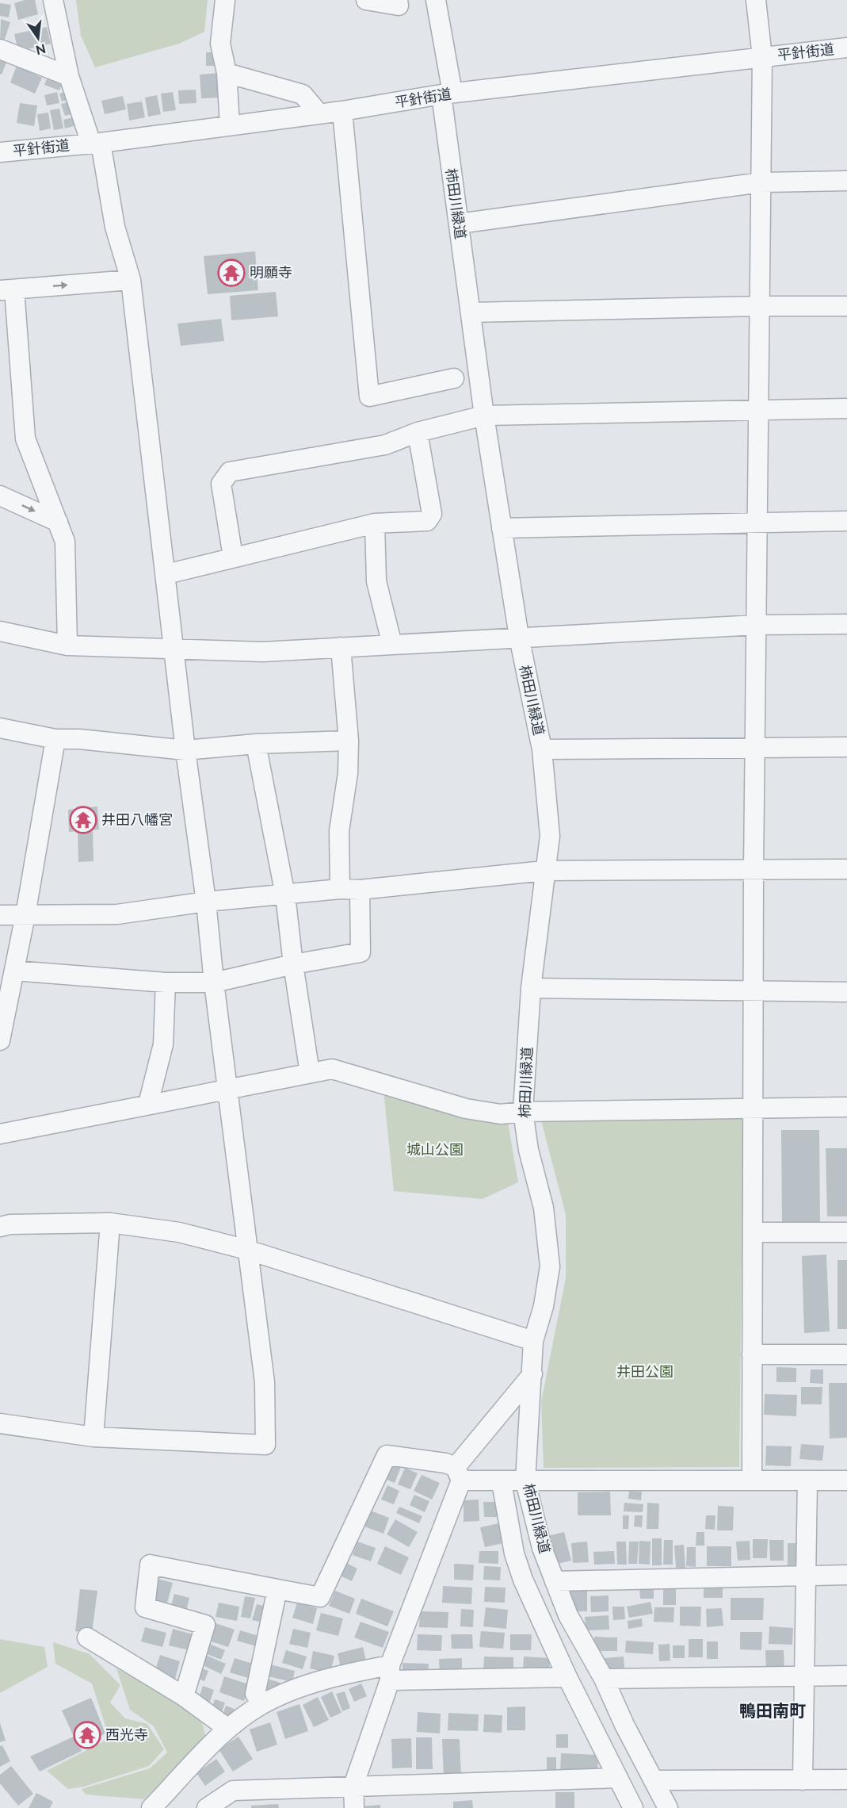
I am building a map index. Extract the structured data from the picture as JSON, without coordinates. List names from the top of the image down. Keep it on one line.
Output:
{"streets":{"street":["平針街道","柿田川緑道"]},"crossings":[["平針街道","柿田川緑道"]],"districts":["鴨田南町"],"parks":["城山公園","井田公園"],"places":{"temple":["明願寺","井田八幡宮","西光寺"]},"north":"bottom"}
